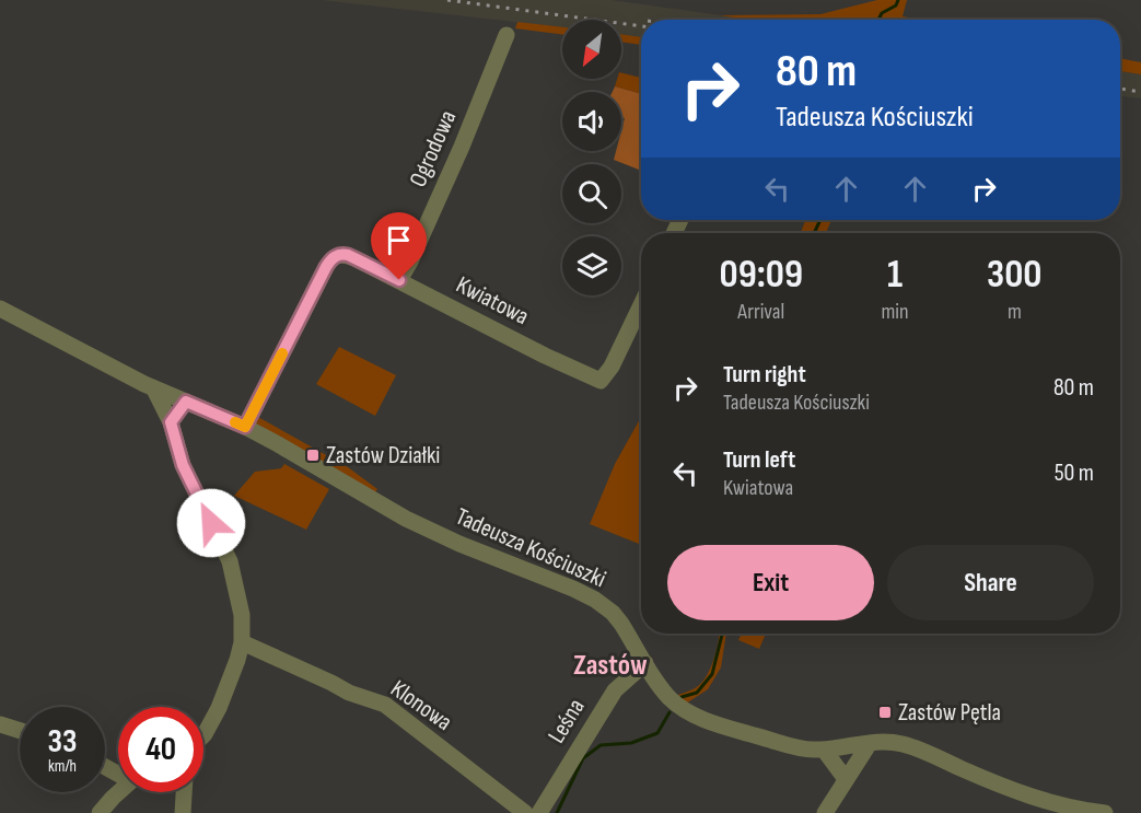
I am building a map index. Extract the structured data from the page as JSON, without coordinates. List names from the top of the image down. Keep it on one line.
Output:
{"streets":{"street":["Ogrodowa","Kwiatowa","Tadeusza Kościuszki","Klonowa","Leśna"]},"crossings":[["Ogrodowa","Kwiatowa"],["Kwiatowa","Tadeusza Kościuszki"],["Tadeusza Kościuszki","Leśna"]],"districts":["Zastów"],"places":{"transit":["Zastów Działki","Zastów Pętla"]},"north":"bottom left","page":{"turn":["80 m","Tadeusza Kościuszki"],"eta":["09:09","Arrival","1","min","300","m"],"list":[{"name":"Turn right","note":"Tadeusza Kościuszki","value":"80 m"},{"name":"Turn left","note":"Kwiatowa","value":"50 m"}],"buttons":["Exit","Share"],"speed":"33 km/h","limit":"40"}}
